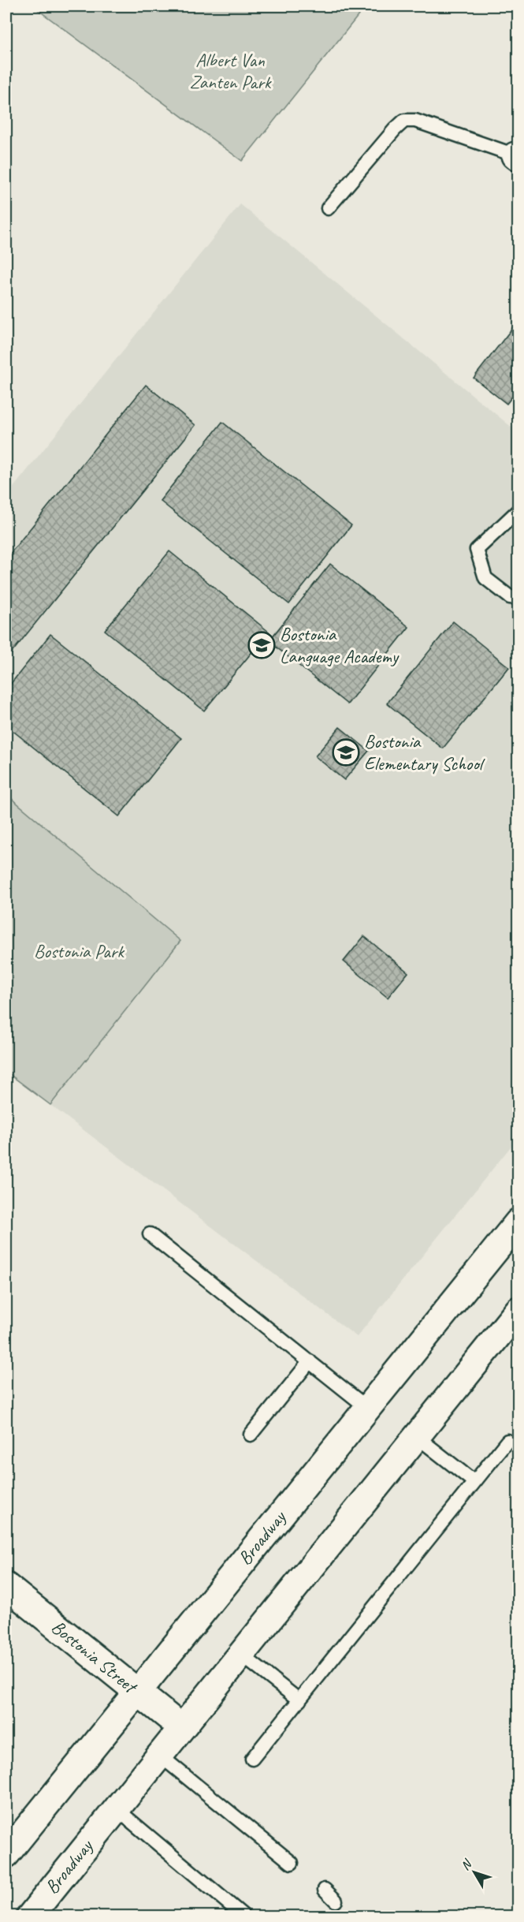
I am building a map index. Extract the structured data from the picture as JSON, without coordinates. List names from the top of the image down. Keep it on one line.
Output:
{"streets":{"main road":["Broadway","Bostonia Street"]},"crossings":[["Broadway","Bostonia Street"]],"parks":["Albert Van Zanten Park","Bostonia Park"],"places":{"school or university":["Bostonia Language Academy","Bostonia Elementary School"]},"north":"top left"}
